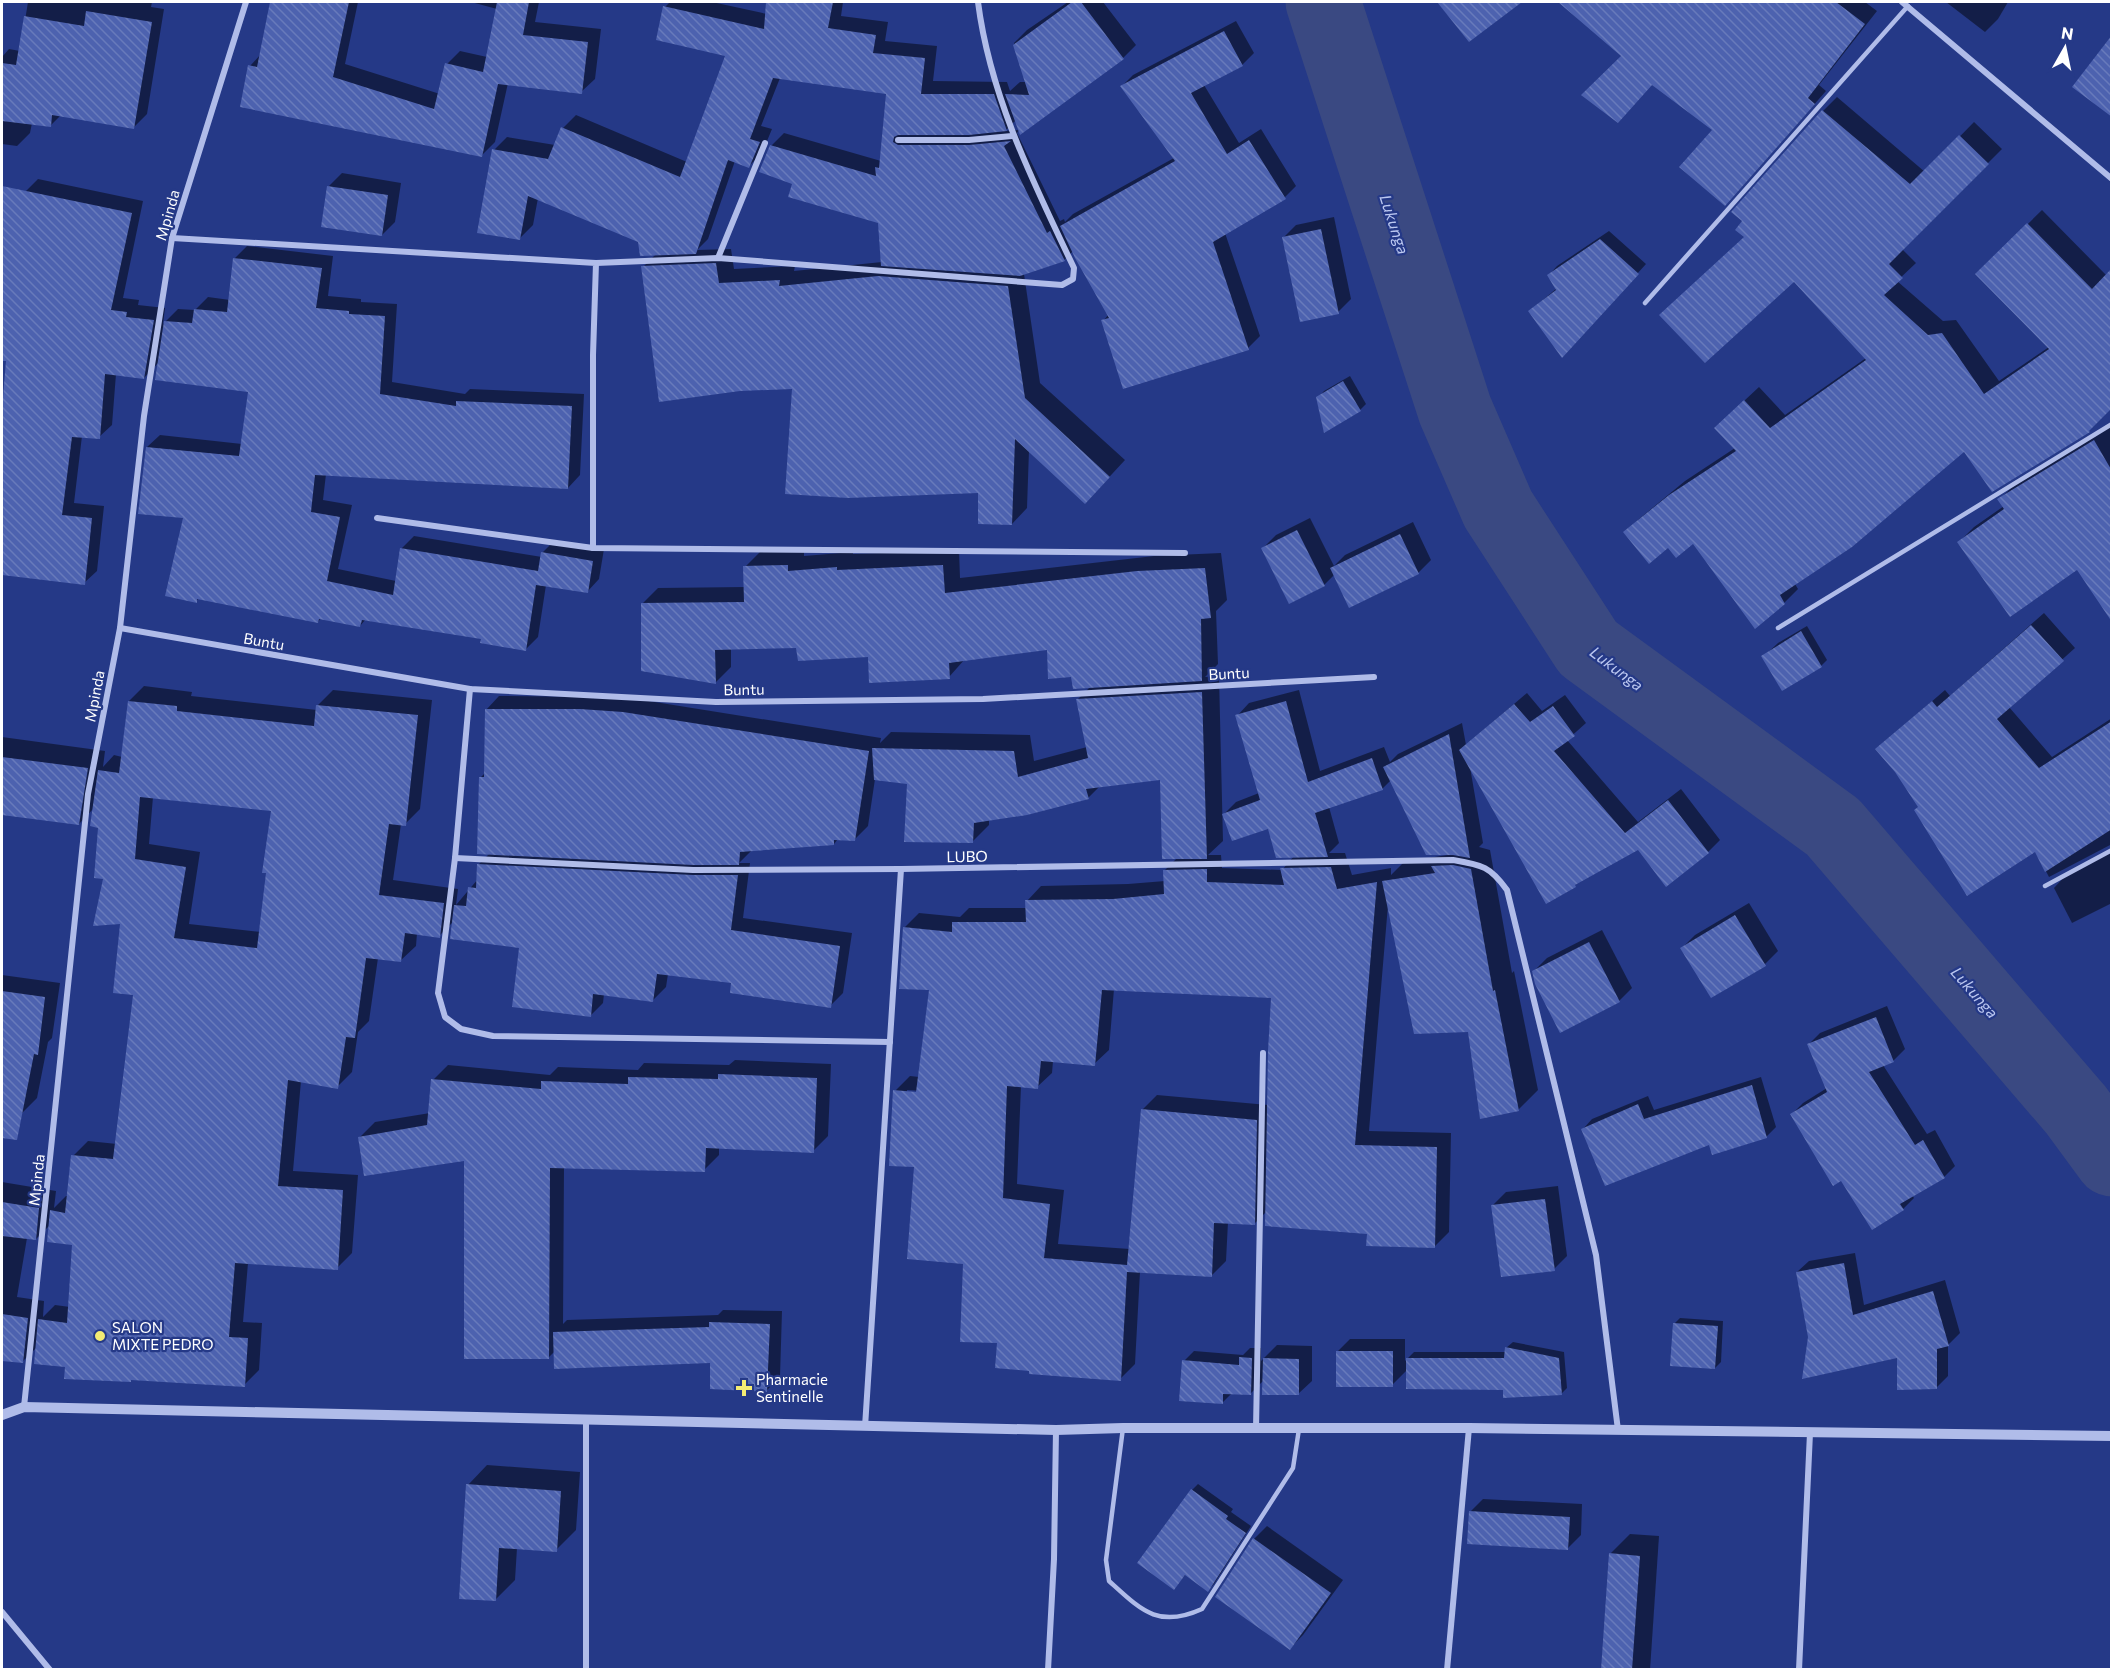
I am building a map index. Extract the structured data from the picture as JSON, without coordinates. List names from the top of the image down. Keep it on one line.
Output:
{"streets":{"street":["Mpinda","Buntu","LUBO"]},"crossings":[["Mpinda","Buntu"]],"water":["Lukunga"],"places":{"other":["SALON MIXTE PEDRO"],"health":["Pharmacie Sentinelle"]},"north":"top"}
